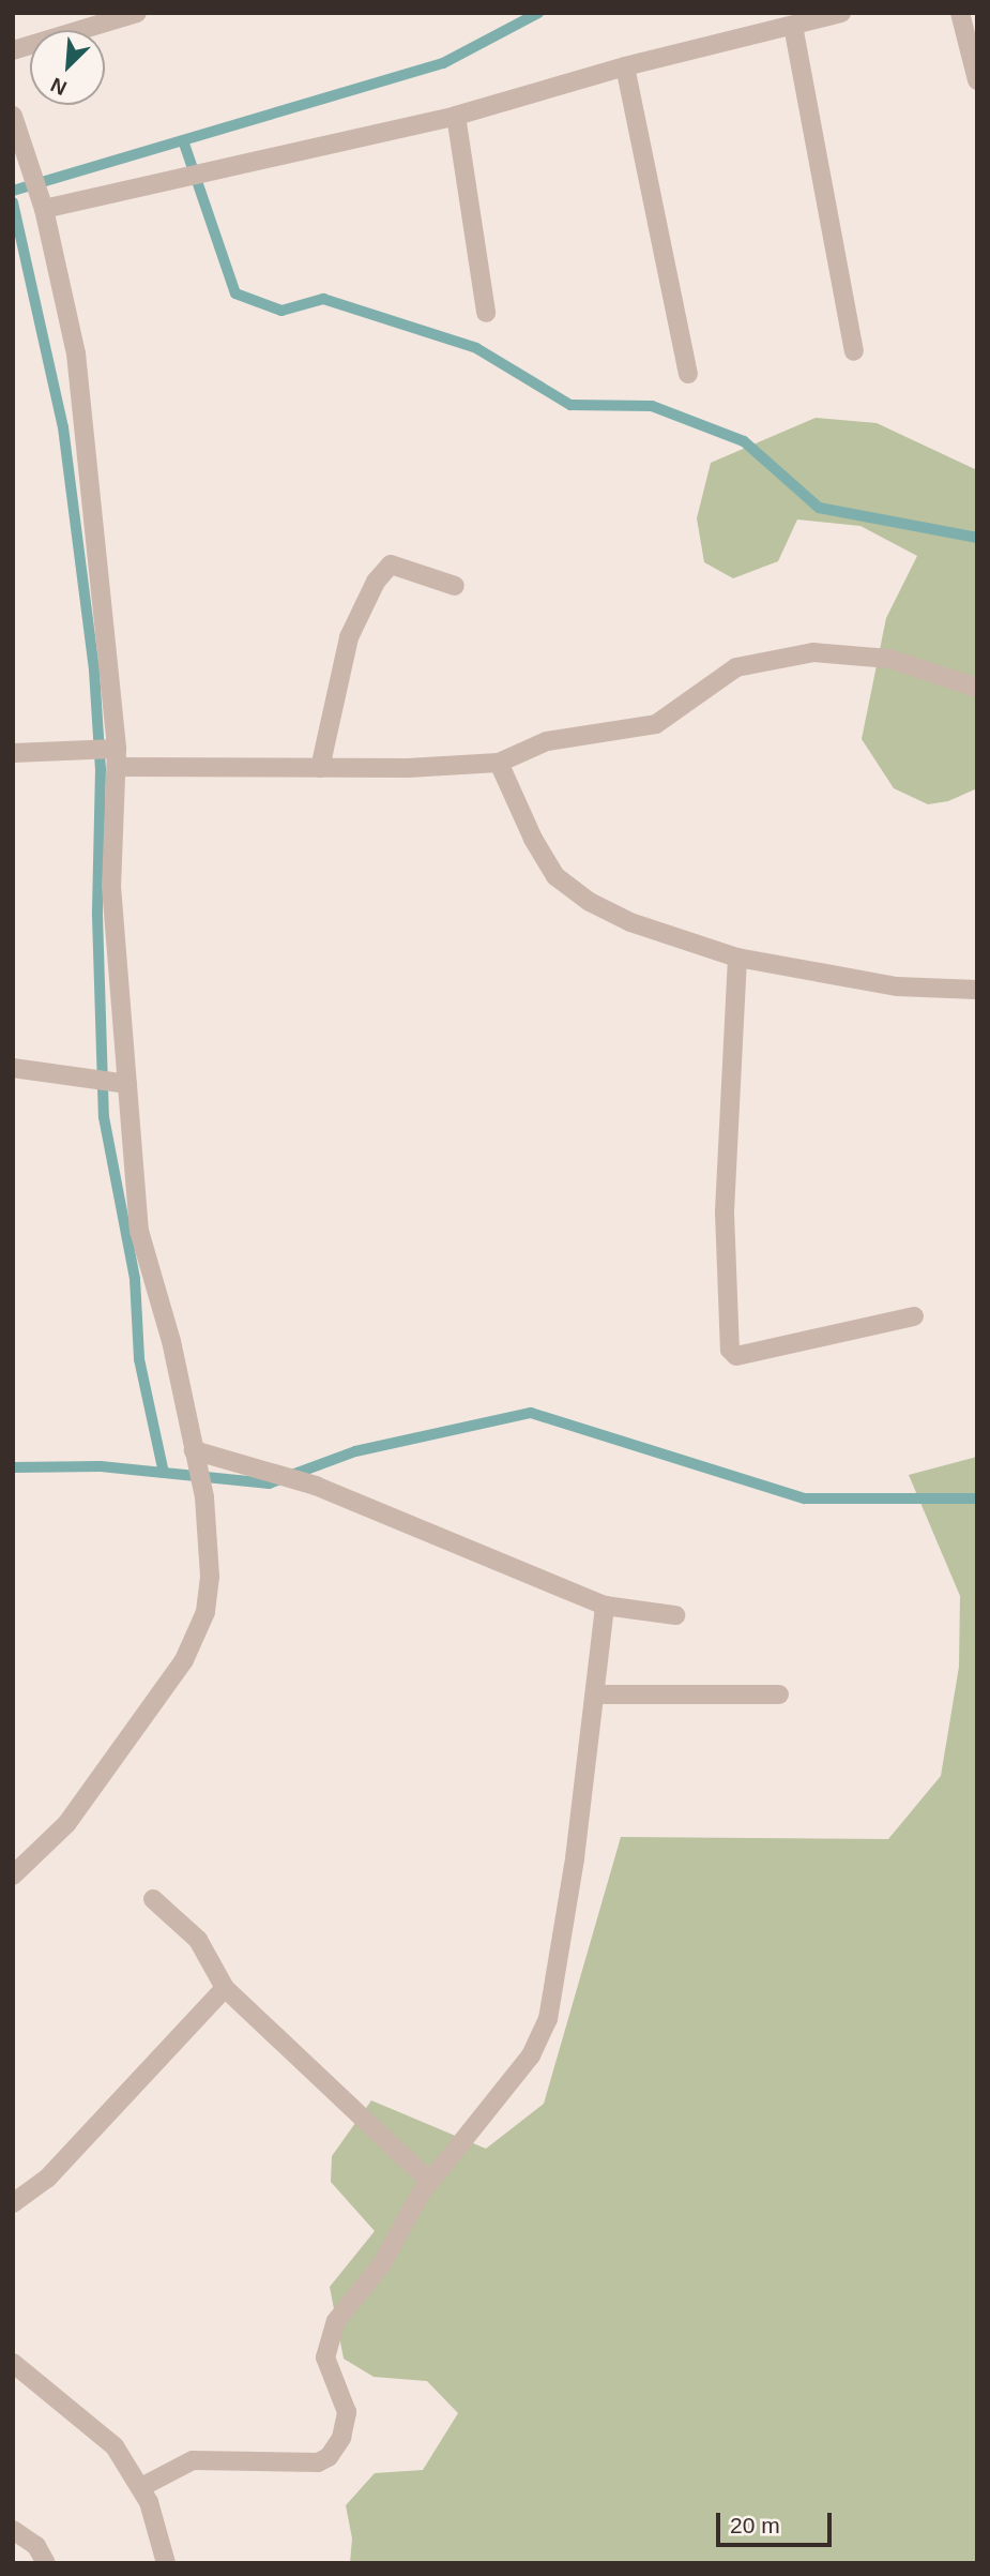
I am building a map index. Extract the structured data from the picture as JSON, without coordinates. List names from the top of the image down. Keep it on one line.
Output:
{"scale_bar":"20 m","north":"bottom left"}
